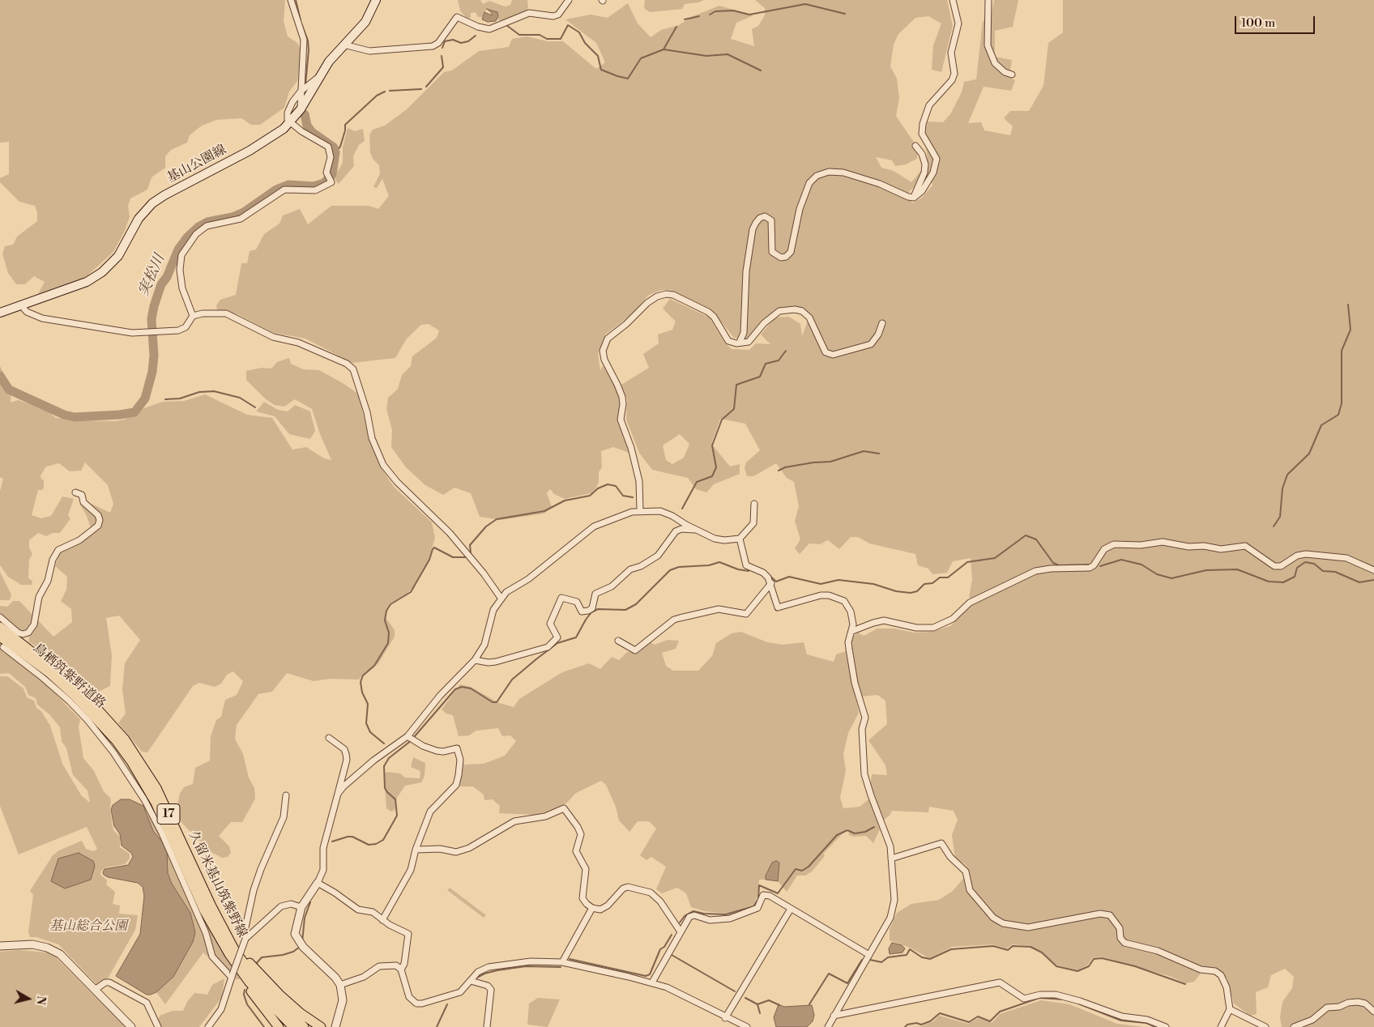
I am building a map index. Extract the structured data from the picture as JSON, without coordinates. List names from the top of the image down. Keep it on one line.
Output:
{"streets":{"main road":["基山公園線","鳥栖筑紫野道路","17","久留米基山筑紫野線"]},"crossings":[["鳥栖筑紫野道路","久留米基山筑紫野線"]],"water":["実松川"],"parks":["基山総合公園"],"scale_bar":"100 m","north":"right"}
